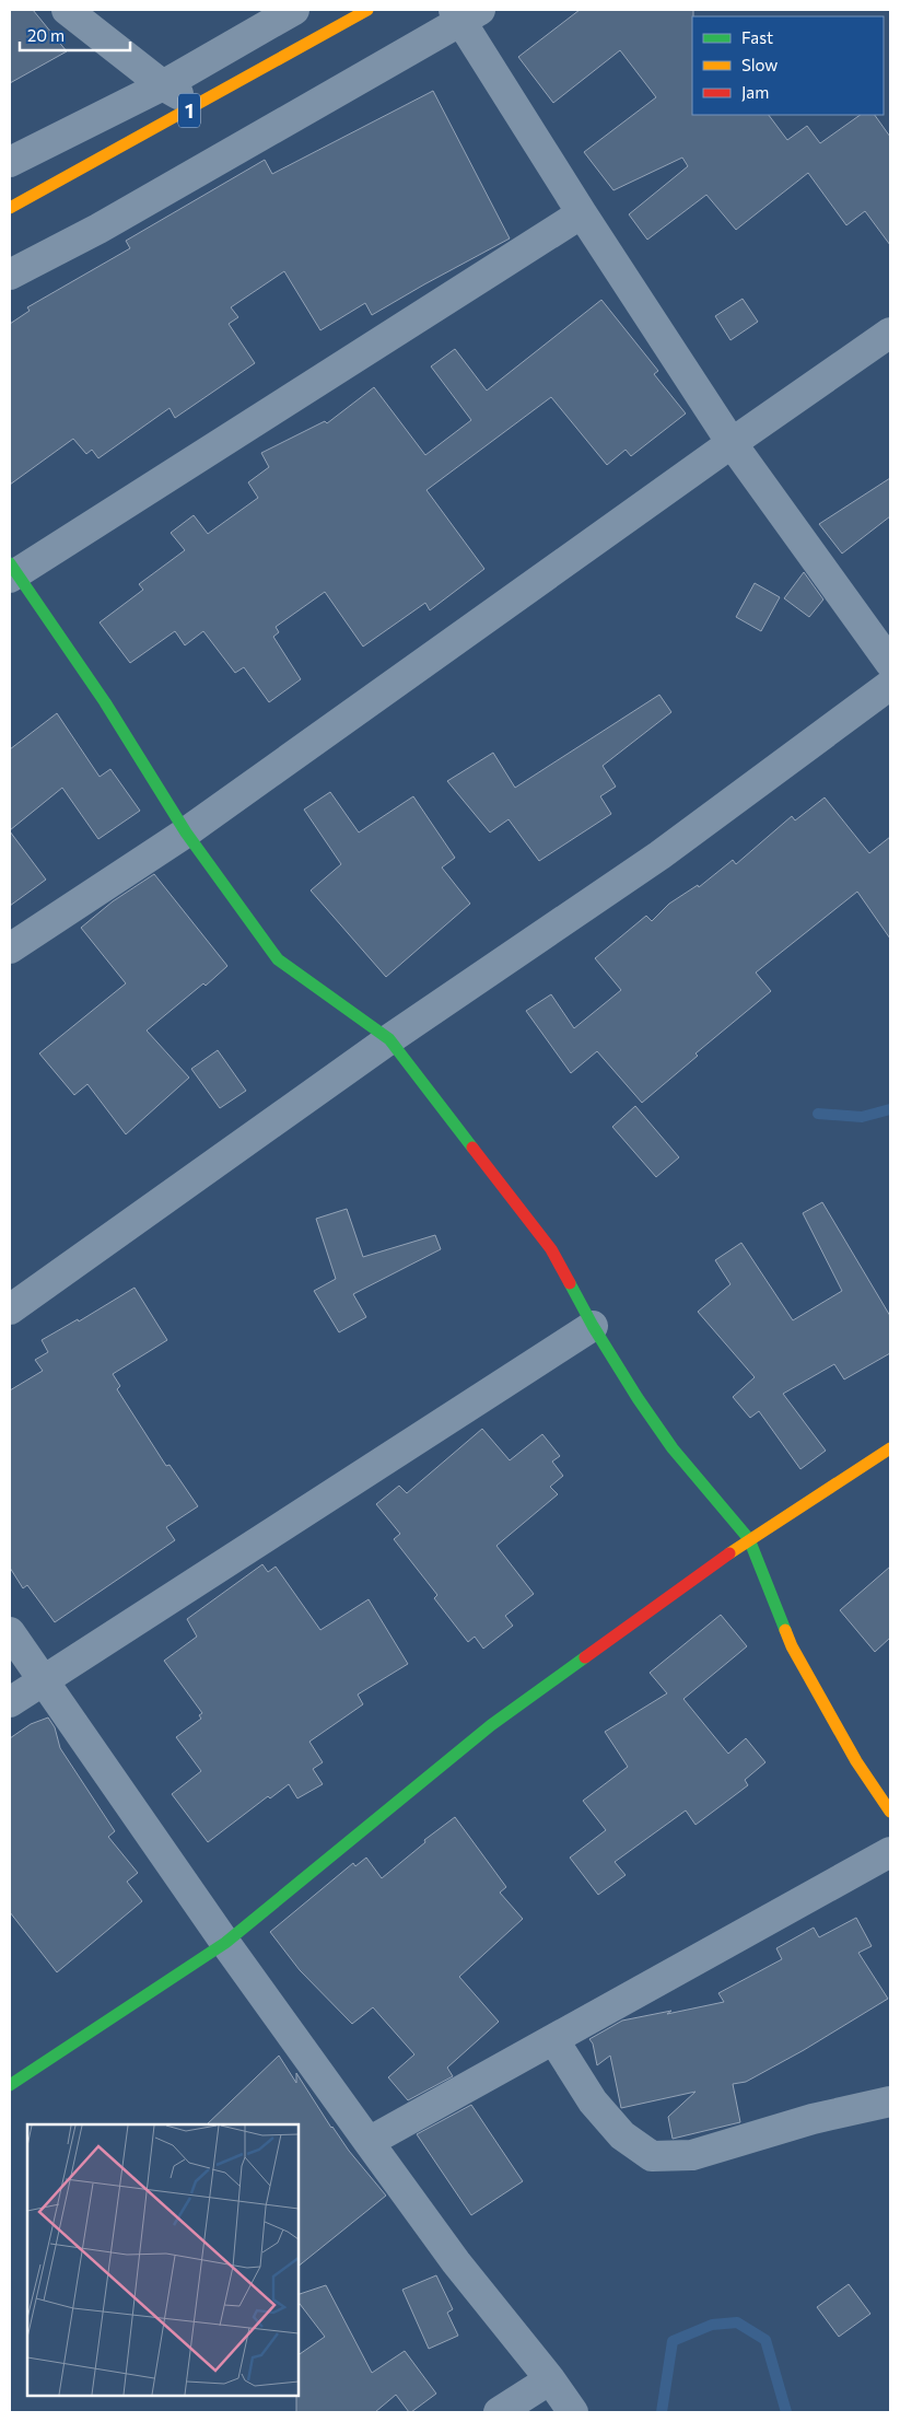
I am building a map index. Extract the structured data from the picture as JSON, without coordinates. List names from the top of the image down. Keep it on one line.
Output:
{"streets":{"street":["1"]},"legend":["Fast","Slow","Jam"],"scale_bar":"20 m"}
